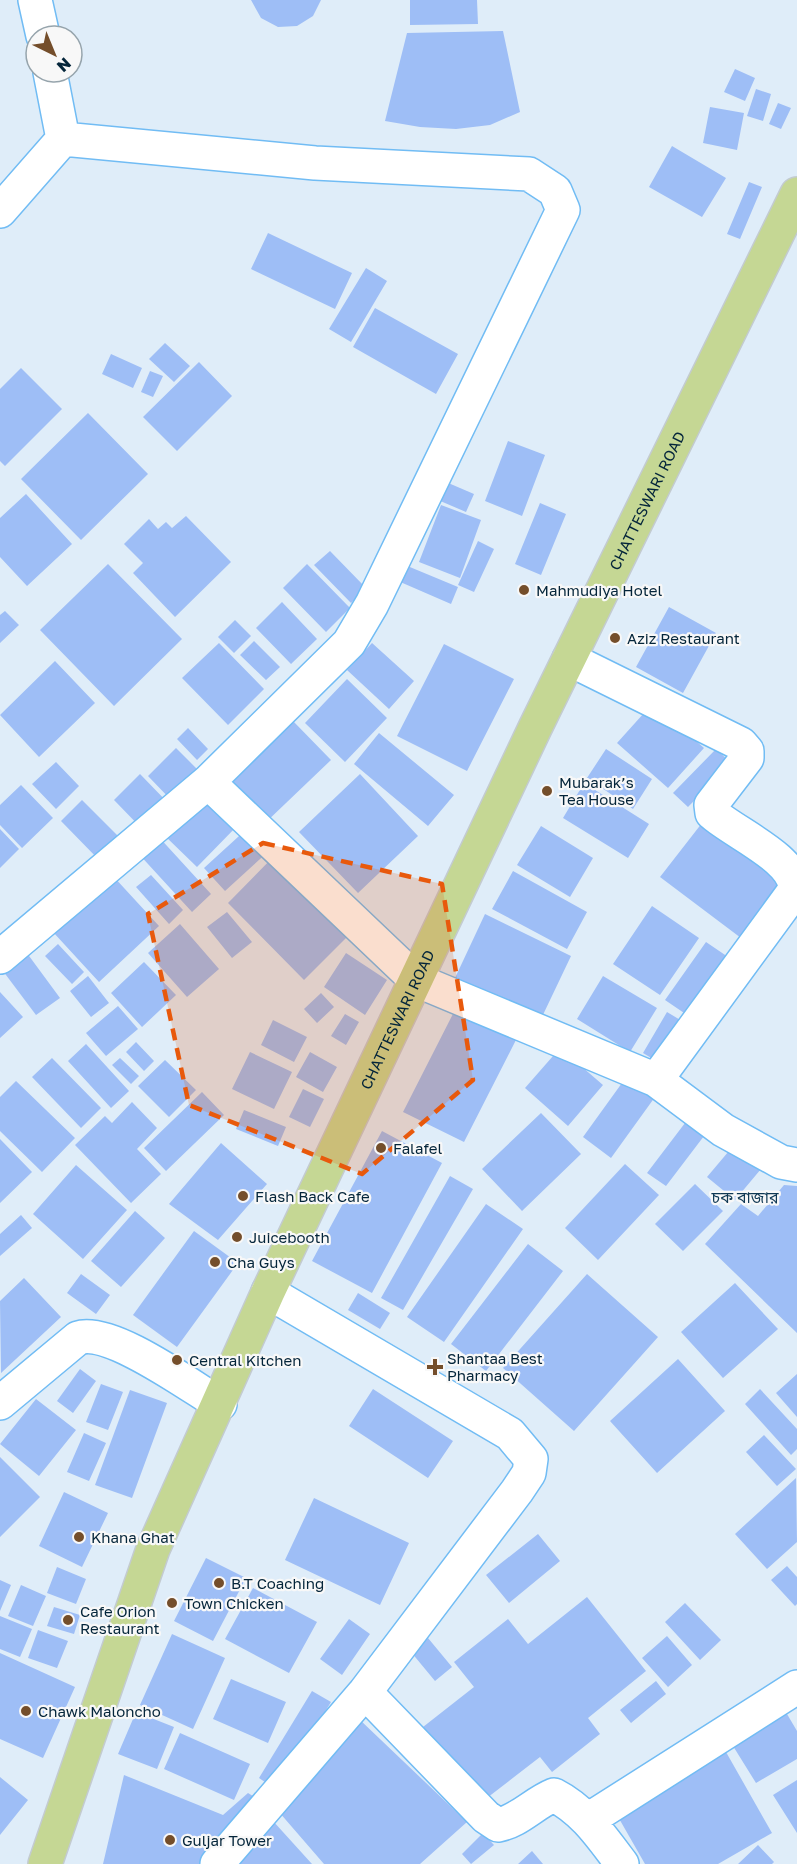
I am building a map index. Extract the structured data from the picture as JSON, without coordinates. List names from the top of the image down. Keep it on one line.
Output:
{"streets":{"main road":["CHATTESWARI ROAD"]},"districts":["চক বাজার"],"places":{"other":["Mahmudiya Hotel","Aziz Restaurant","Mubarak’s Tea House","Falafel","Flash Back Cafe","Juicebooth","Cha Guys","Central Kitchen","Khana Ghat","B.T Coaching","Town Chicken","Cafe Orion Restaurant","Chawk Maloncho","Guljar Tower"],"health":["Shantaa Best Pharmacy"]},"north":"bottom right"}
